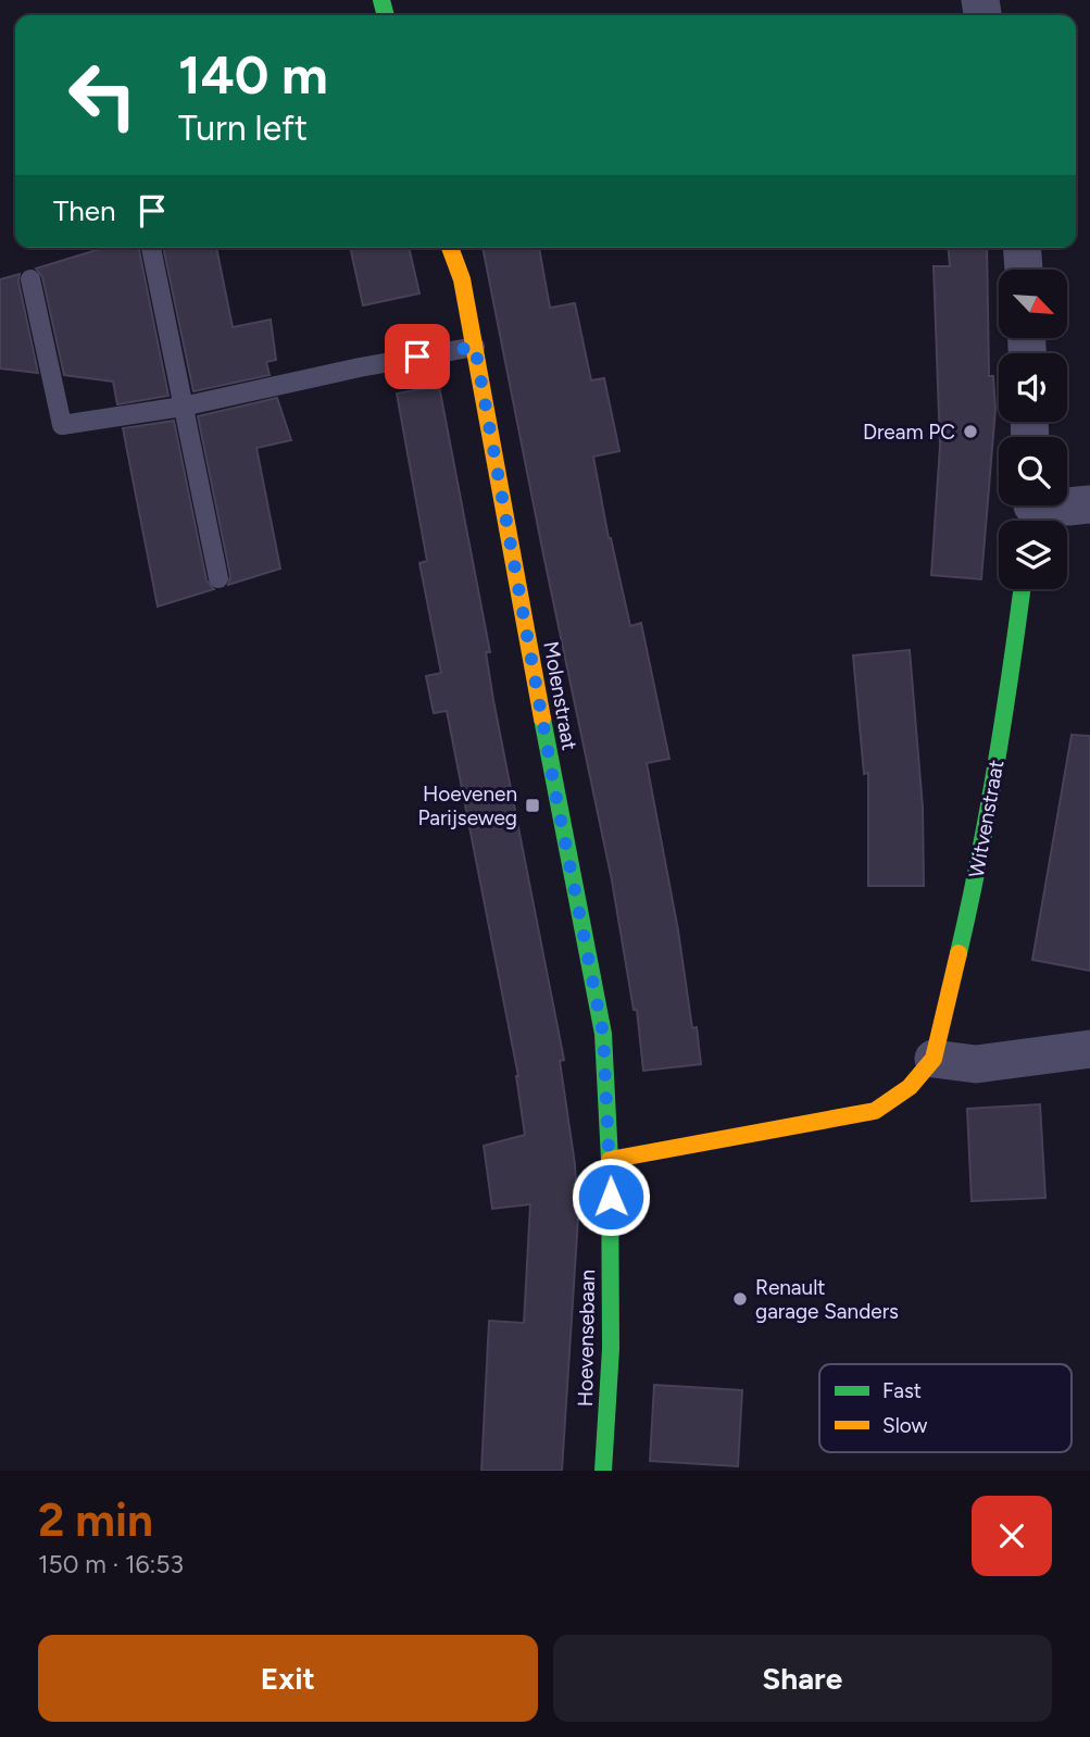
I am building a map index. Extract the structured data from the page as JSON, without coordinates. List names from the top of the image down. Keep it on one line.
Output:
{"streets":{"street":["Molenstraat","Witvenstraat","Hoevensebaan"]},"crossings":[["Molenstraat","Hoevensebaan"]],"places":{"other":["Dream PC","Renault garage Sanders"],"transit":["Hoevenen Parijseweg"]},"legend":["Fast","Slow"],"north":"bottom right","page":{"turn":["140 m","Turn left"],"then":"Then","heading":["2 min","150 m · 16:53"],"buttons":["Exit","Share"]}}
